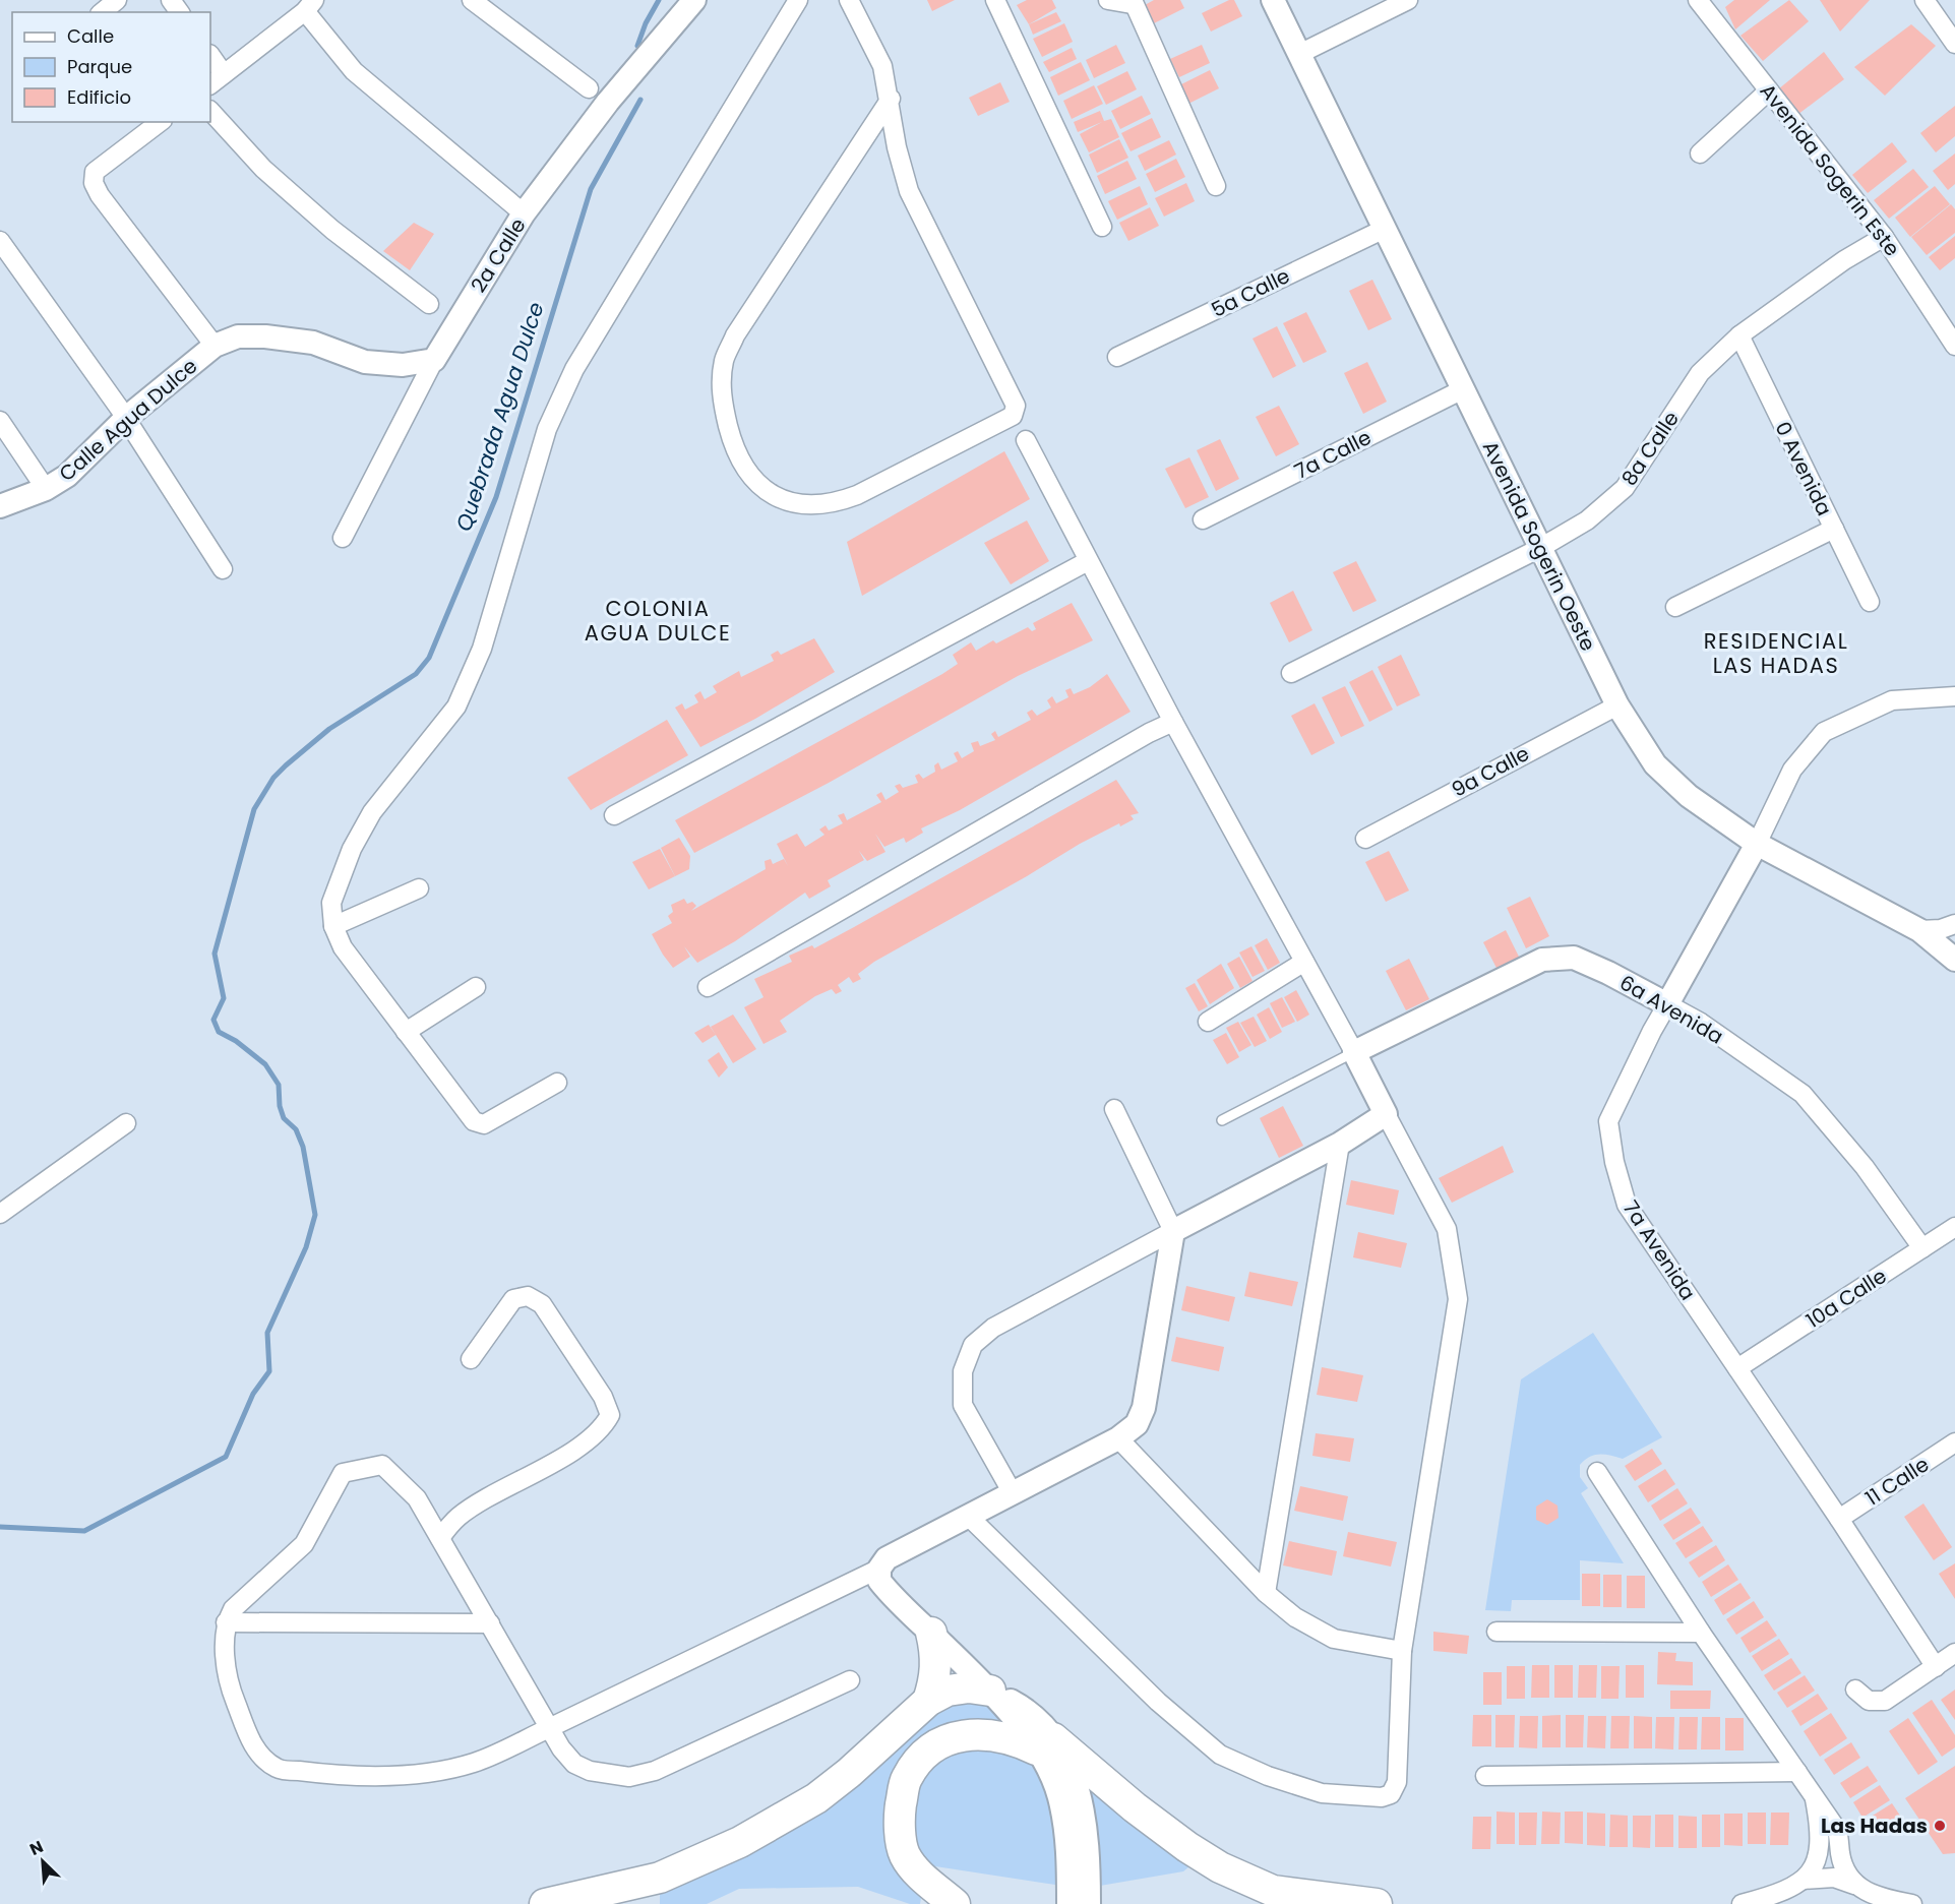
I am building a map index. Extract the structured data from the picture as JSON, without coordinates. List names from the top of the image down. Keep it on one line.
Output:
{"streets":{"street":["Avenida Sogerin Este","2a Calle","5a Calle","Calle Agua Dulce","8a Calle","7a Calle","0 Avenida","Avenida Sogerin Oeste","9a Calle","6a Avenida","7a Avenida","10a Calle","11 Calle"]},"crossings":[["Avenida Sogerin Este","8a Calle"],["2a Calle","Calle Agua Dulce"],["5a Calle","Avenida Sogerin Oeste"],["8a Calle","0 Avenida"],["8a Calle","Avenida Sogerin Oeste"],["7a Calle","Avenida Sogerin Oeste"],["Avenida Sogerin Oeste","9a Calle"],["Avenida Sogerin Oeste","7a Avenida"],["6a Avenida","7a Avenida"],["6a Avenida","10a Calle"],["7a Avenida","10a Calle"],["7a Avenida","11 Calle"]],"districts":["COLONIA AGUA DULCE","RESIDENCIAL LAS HADAS"],"water":["Quebrada Agua Dulce"],"places":["Las Hadas"],"legend":["Calle","Parque","Edificio"],"north":"top left"}
